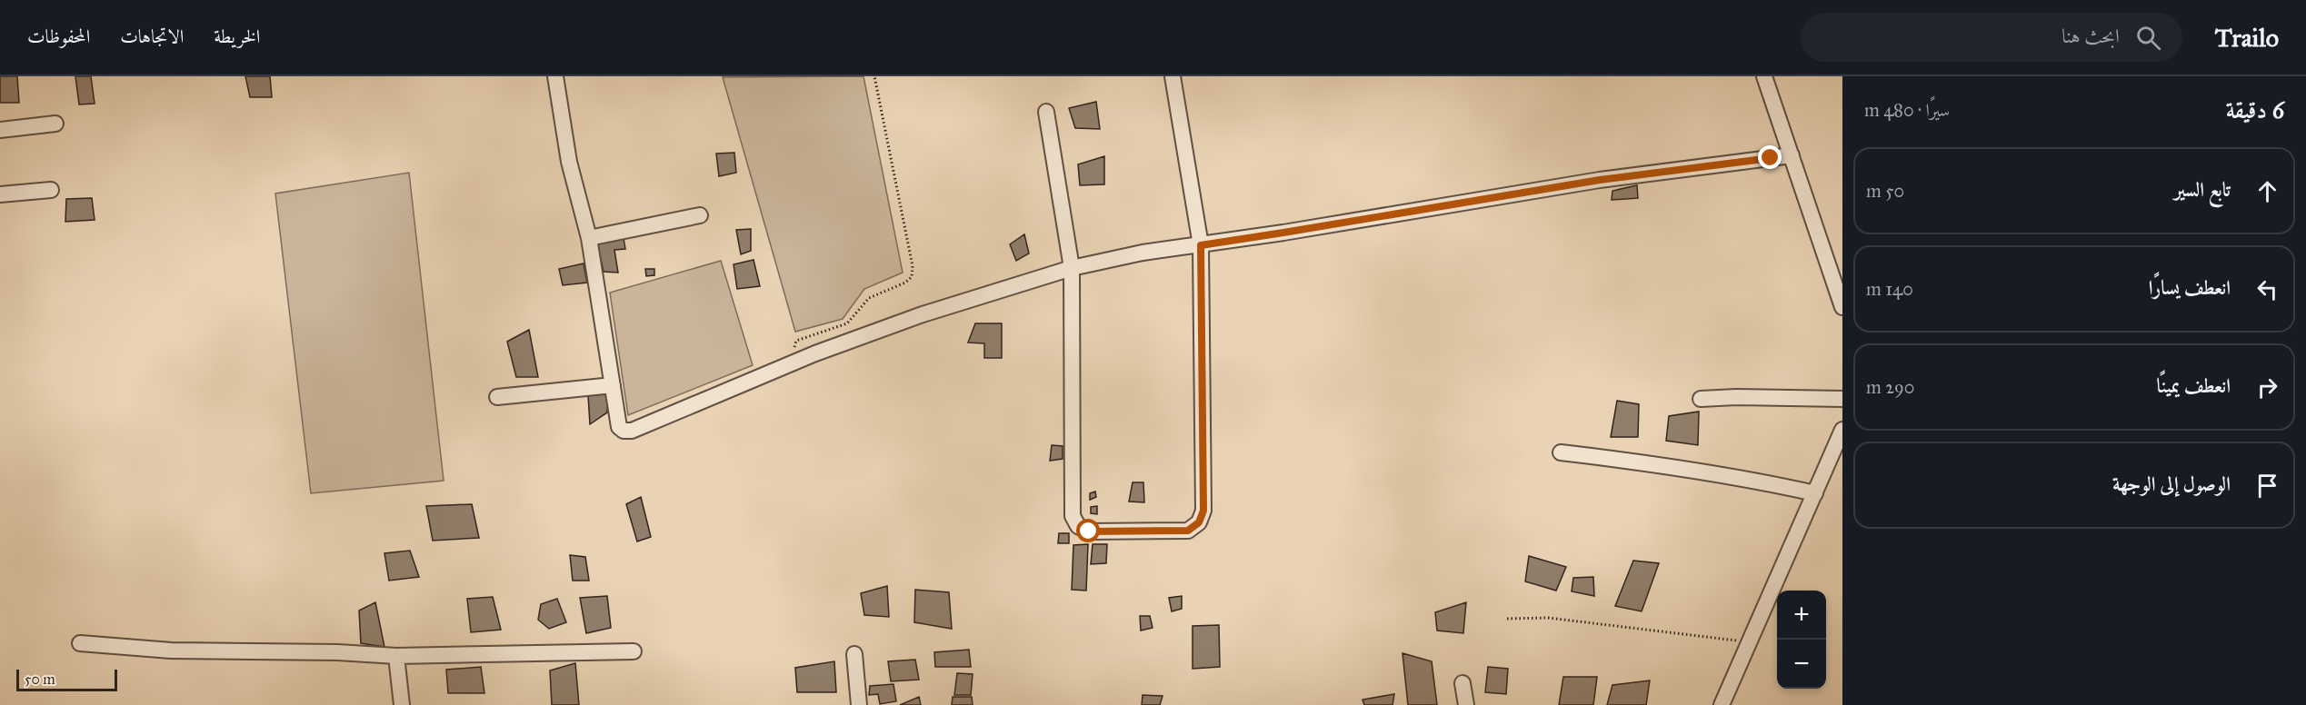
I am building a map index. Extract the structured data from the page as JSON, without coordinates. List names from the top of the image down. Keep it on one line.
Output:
{"scale_bar":"50 m","page":{"header":"Trailo","search":"ابحث هنا","nav":["الخريطة","الاتجاهات","المحفوظات"],"heading":["6 دقيقة","سيرًا · 480 m"],"list":[["تابع السير","50 m"],["انعطف يسارًا","140 m"],["انعطف يمينًا","290 m"],"الوصول إلى الوجهة"],"map_buttons":["+","−"],"scale":"50 m"}}
